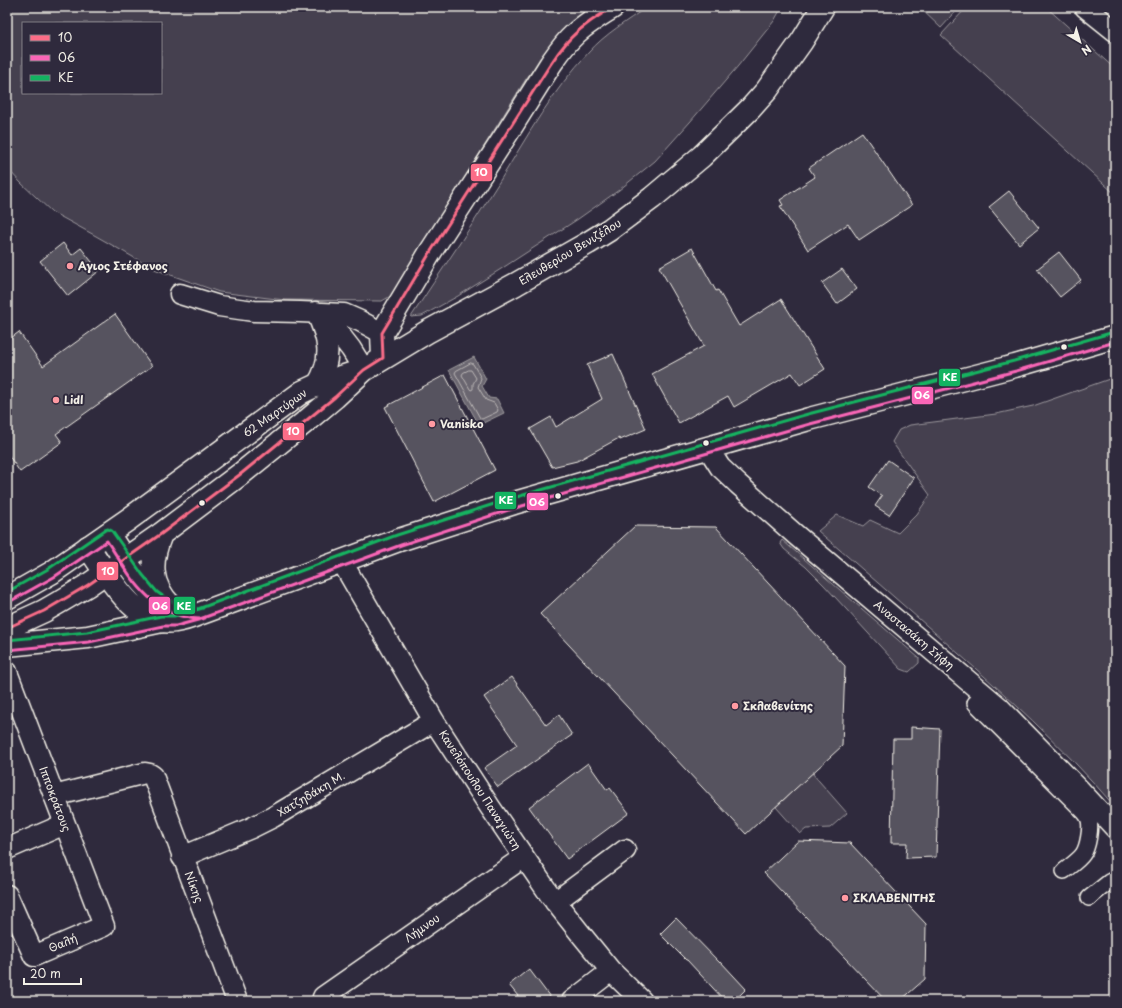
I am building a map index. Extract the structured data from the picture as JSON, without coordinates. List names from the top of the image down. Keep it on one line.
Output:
{"streets":{"main road":["Ελευθερίου Βενιζέλου","62 Μαρτύρων"],"street":["Αναστασάκη Σήφη","Κανελόπουλου Παναγιώτη","Χατζηδάκη Μ.","Ιπποκράτους","Νίκης","Λήμνου","Θαλή"]},"crossings":[["Ελευθερίου Βενιζέλου","62 Μαρτύρων"],["Κανελόπουλου Παναγιώτη","Χατζηδάκη Μ."],["Κανελόπουλου Παναγιώτη","Λήμνου"],["Χατζηδάκη Μ.","Νίκης"],["Ιπποκράτους","Νίκης"],["Ιπποκράτους","Θαλή"]],"places":["Αγιος Στέφανος","Lidl","Vanisko","Σκλαβενίτης","ΣΚΛΑΒΕΝΙΤΗΣ"],"lines":["transit line 10","transit line KE","transit line 06"],"legend":["10","06","KE"],"scale_bar":"20 m","north":"bottom right"}
